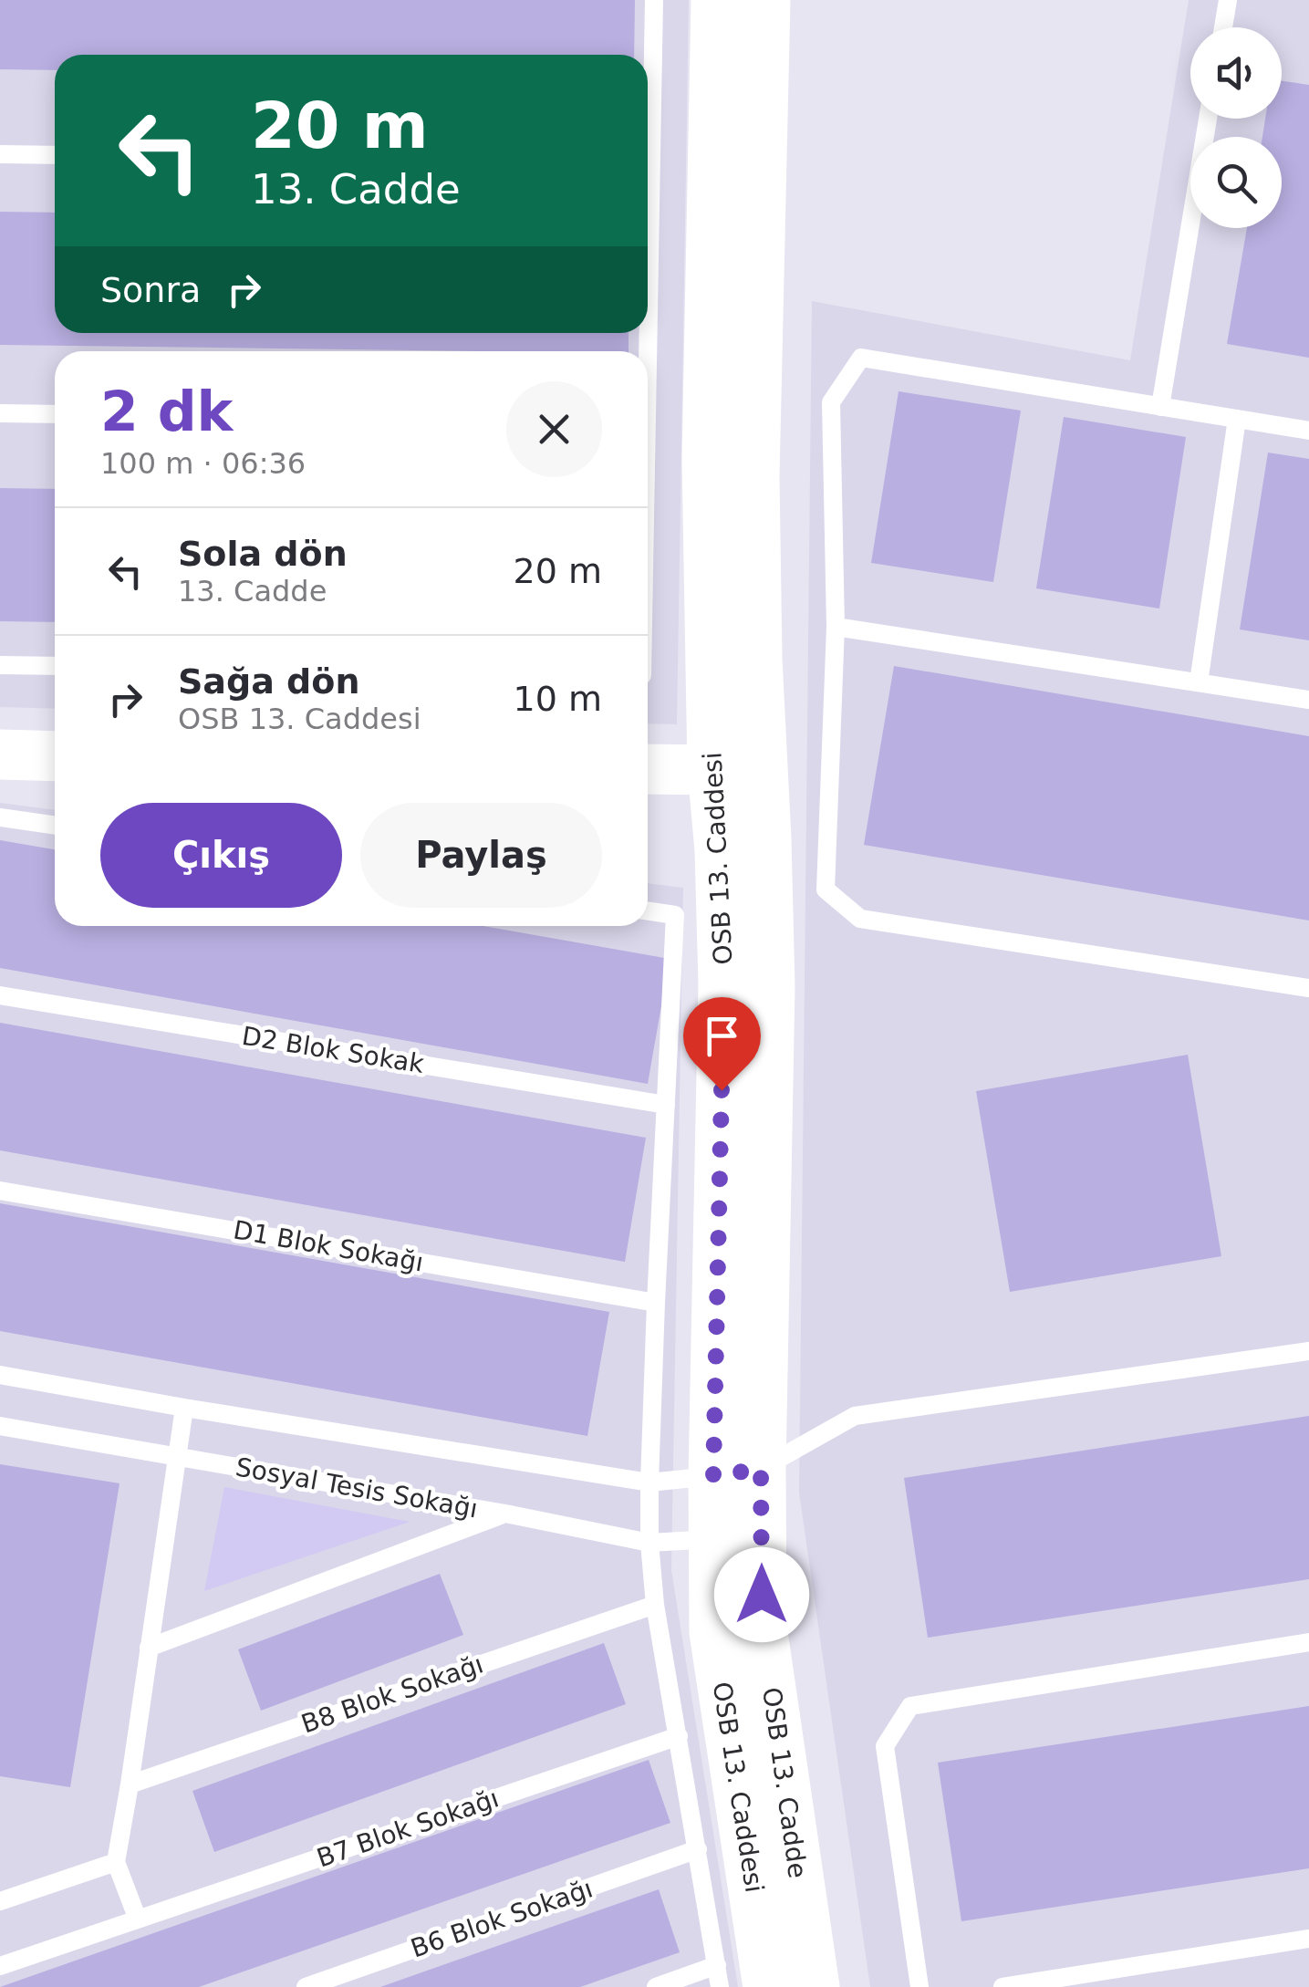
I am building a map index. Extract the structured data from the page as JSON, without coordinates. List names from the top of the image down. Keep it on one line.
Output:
{"streets":{"street":["OSB 13. Caddesi","OSB 13. Cadde"],"lane":["D2 Blok Sokak","D1 Blok Sokağı","Sosyal Tesis Sokağı","B8 Blok Sokağı","B7 Blok Sokağı","B6 Blok Sokağı"]},"crossings":[["OSB 13. Caddesi","Sosyal Tesis Sokağı"],["OSB 13. Caddesi","OSB 13. Cadde"],["Sosyal Tesis Sokağı","OSB 13. Cadde"]],"page":{"turn":["20 m","13. Cadde"],"then":"Sonra","heading":["2 dk","100 m · 06:36"],"list":[{"name":"Sola dön","note":"13. Cadde","value":"20 m"},{"name":"Sağa dön","note":"OSB 13. Caddesi","value":"10 m"}],"buttons":["Çıkış","Paylaş"]}}
